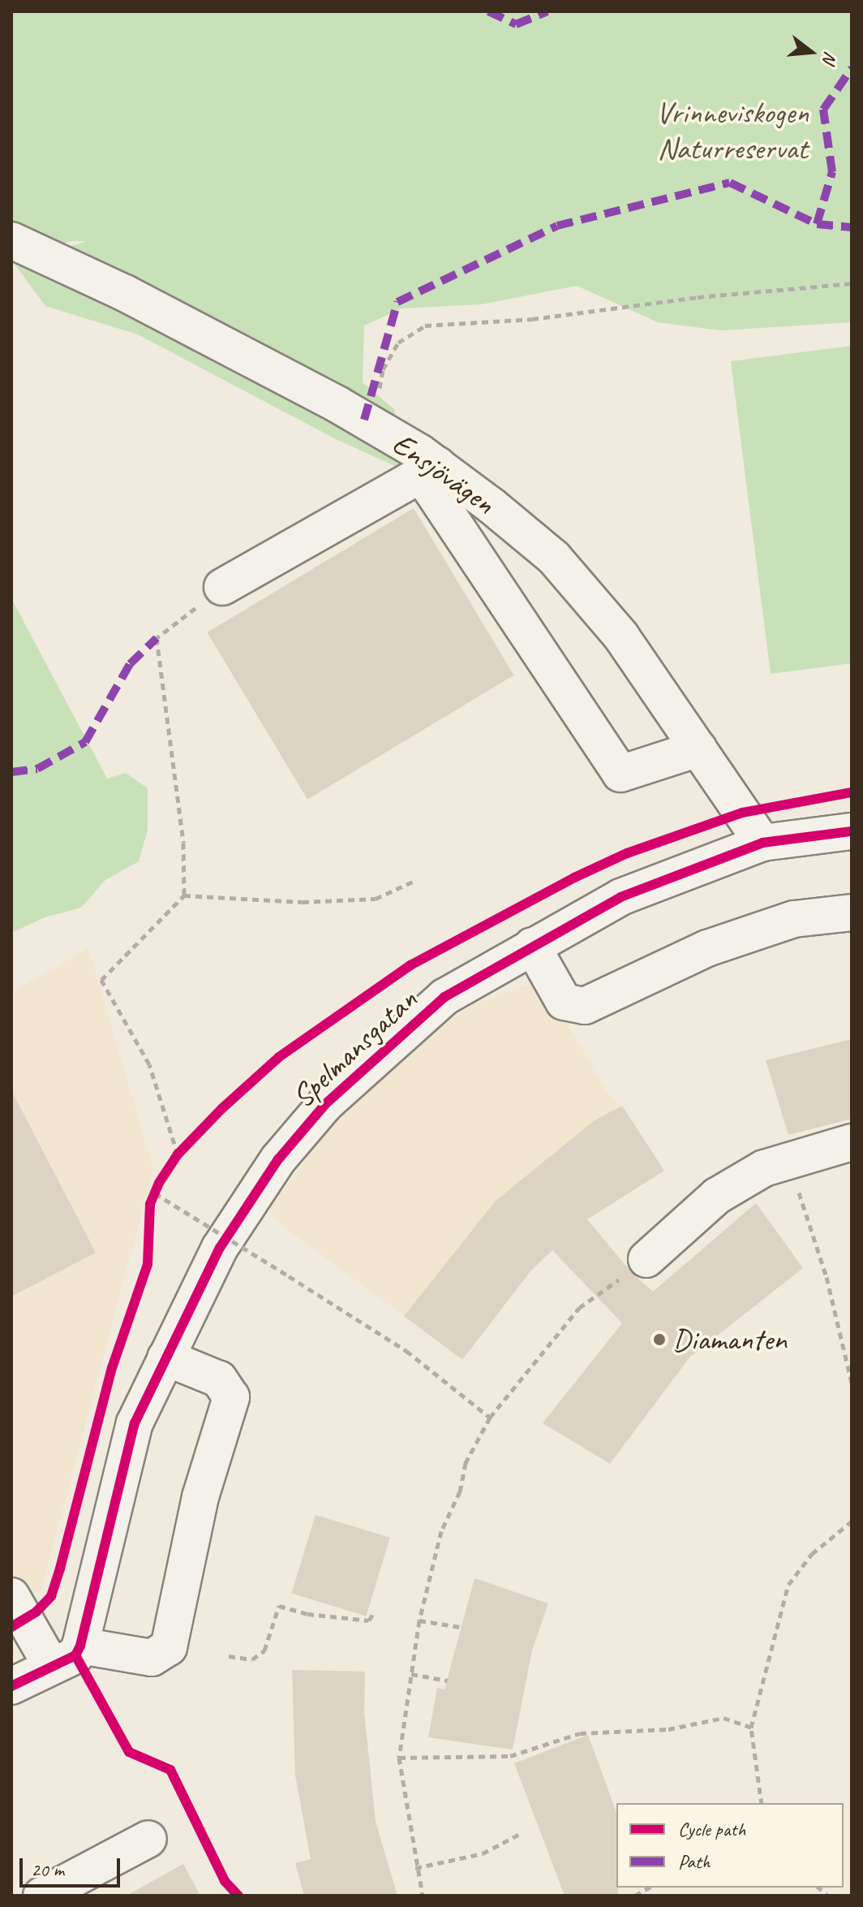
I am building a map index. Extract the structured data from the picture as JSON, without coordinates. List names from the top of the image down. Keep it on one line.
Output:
{"streets":{"street":["Ensjövägen","Spelmansgatan"]},"crossings":[["Ensjövägen","Spelmansgatan"]],"parks":["Vrinneviskogen Naturreservat"],"places":["Diamanten"],"legend":["Cycle path","Path"],"scale_bar":"20 m","north":"right"}
